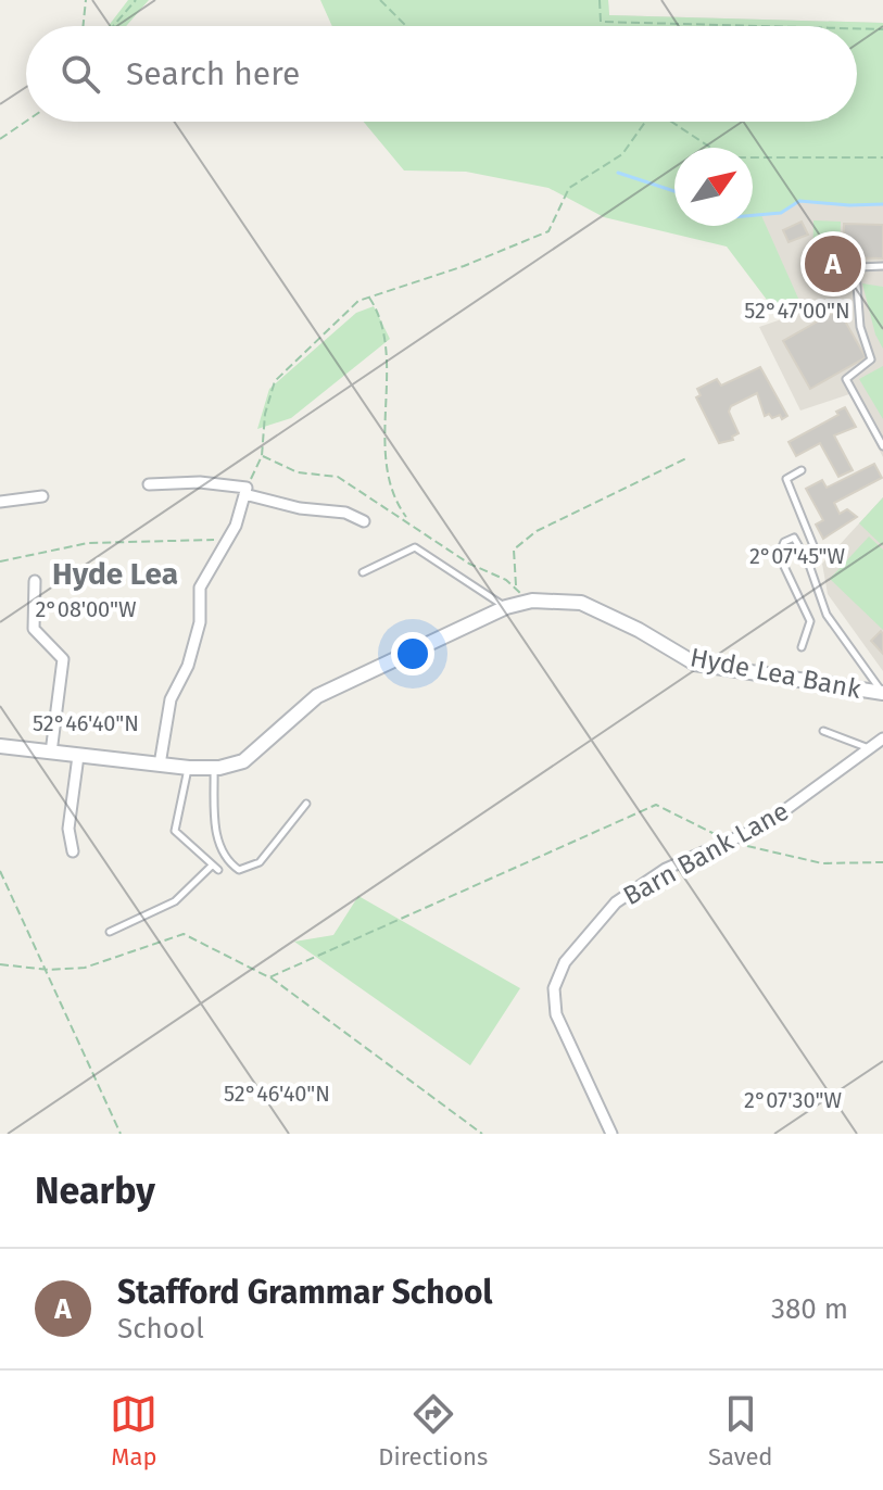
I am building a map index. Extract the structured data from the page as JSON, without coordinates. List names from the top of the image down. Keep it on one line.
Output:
{"streets":{"street":["Hyde Lea Bank","Barn Bank Lane"]},"districts":["Hyde Lea"],"north":"top right","page":{"search":"Search here","pins":"A","heading":"Nearby","list":[{"mark":"A","name":"Stafford Grammar School","note":"School","value":"380 m"}],"nav":["Map","Directions","Saved"]},"coordinates":["52°47'00\"N","2°07'45\"W","2°08'00\"W","52°46'40\"N","2°07'30\"W"]}
